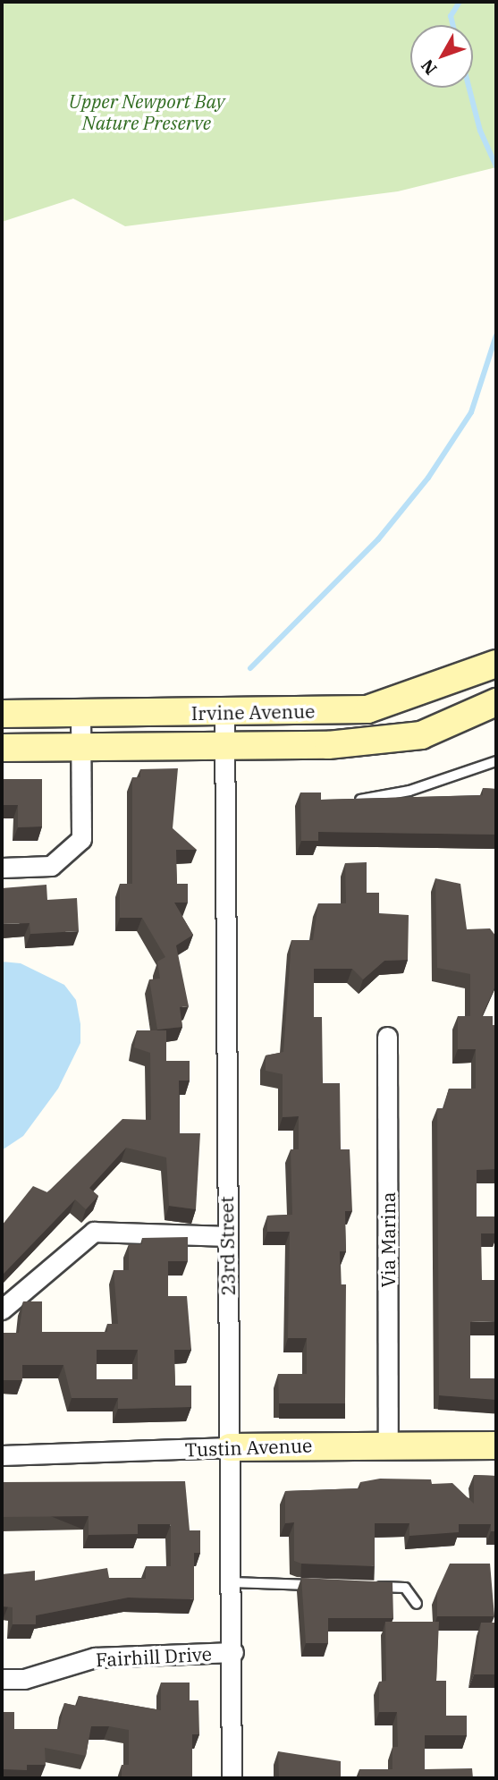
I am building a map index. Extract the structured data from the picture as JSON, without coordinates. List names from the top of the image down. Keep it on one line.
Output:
{"streets":{"main road":["Irvine Avenue","Tustin Avenue"],"street":["Via Marina","23rd Street","Fairhill Drive"]},"crossings":[["Irvine Avenue","23rd Street"],["Via Marina","Tustin Avenue"],["23rd Street","Tustin Avenue"],["23rd Street","Fairhill Drive"]],"parks":["Upper Newport Bay Nature Preserve"],"north":"bottom left"}
